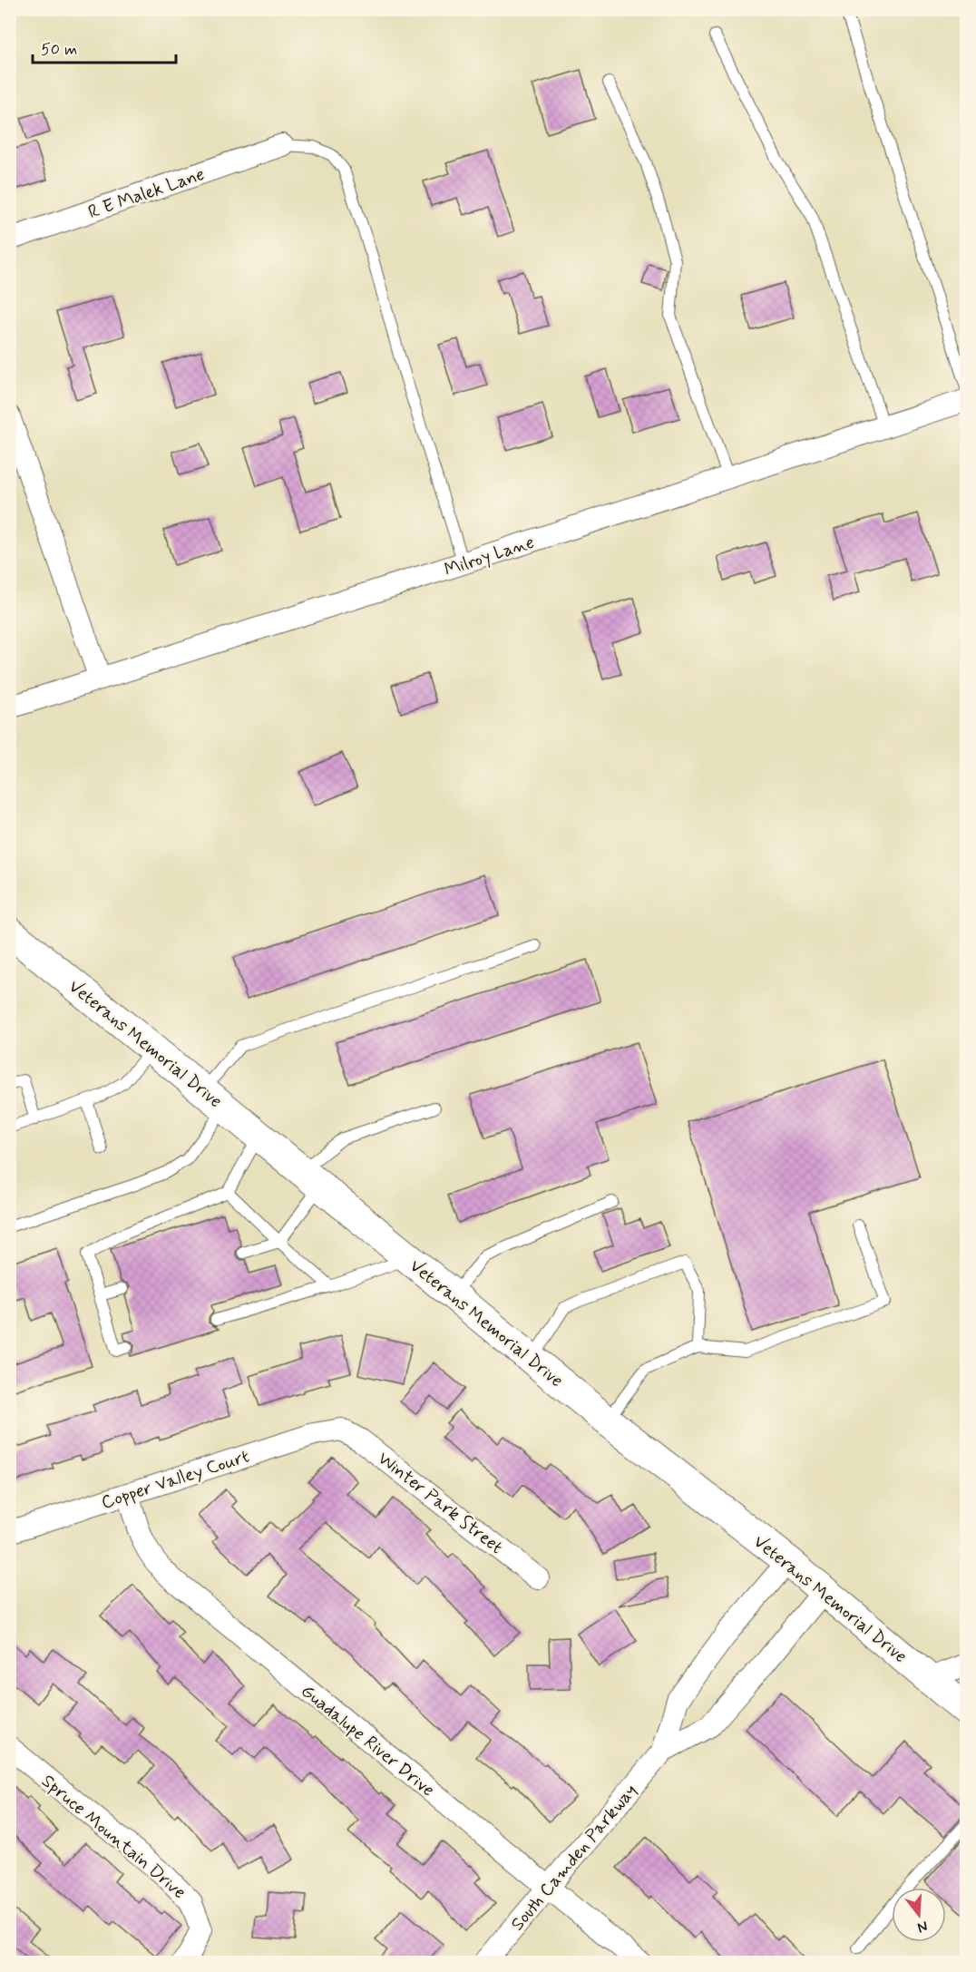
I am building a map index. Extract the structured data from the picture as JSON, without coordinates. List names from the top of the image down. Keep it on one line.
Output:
{"streets":{"main road":["Veterans Memorial Drive"],"street":["R E Malek Lane","Milroy Lane","Copper Valley Court","Winter Park Street","Guadalupe River Drive","Spruce Mountain Drive","South Camden Parkway"]},"crossings":[["Veterans Memorial Drive","South Camden Parkway"],["Copper Valley Court","Winter Park Street"],["Copper Valley Court","Guadalupe River Drive"],["Guadalupe River Drive","South Camden Parkway"]],"scale_bar":"50 m","north":"bottom"}
